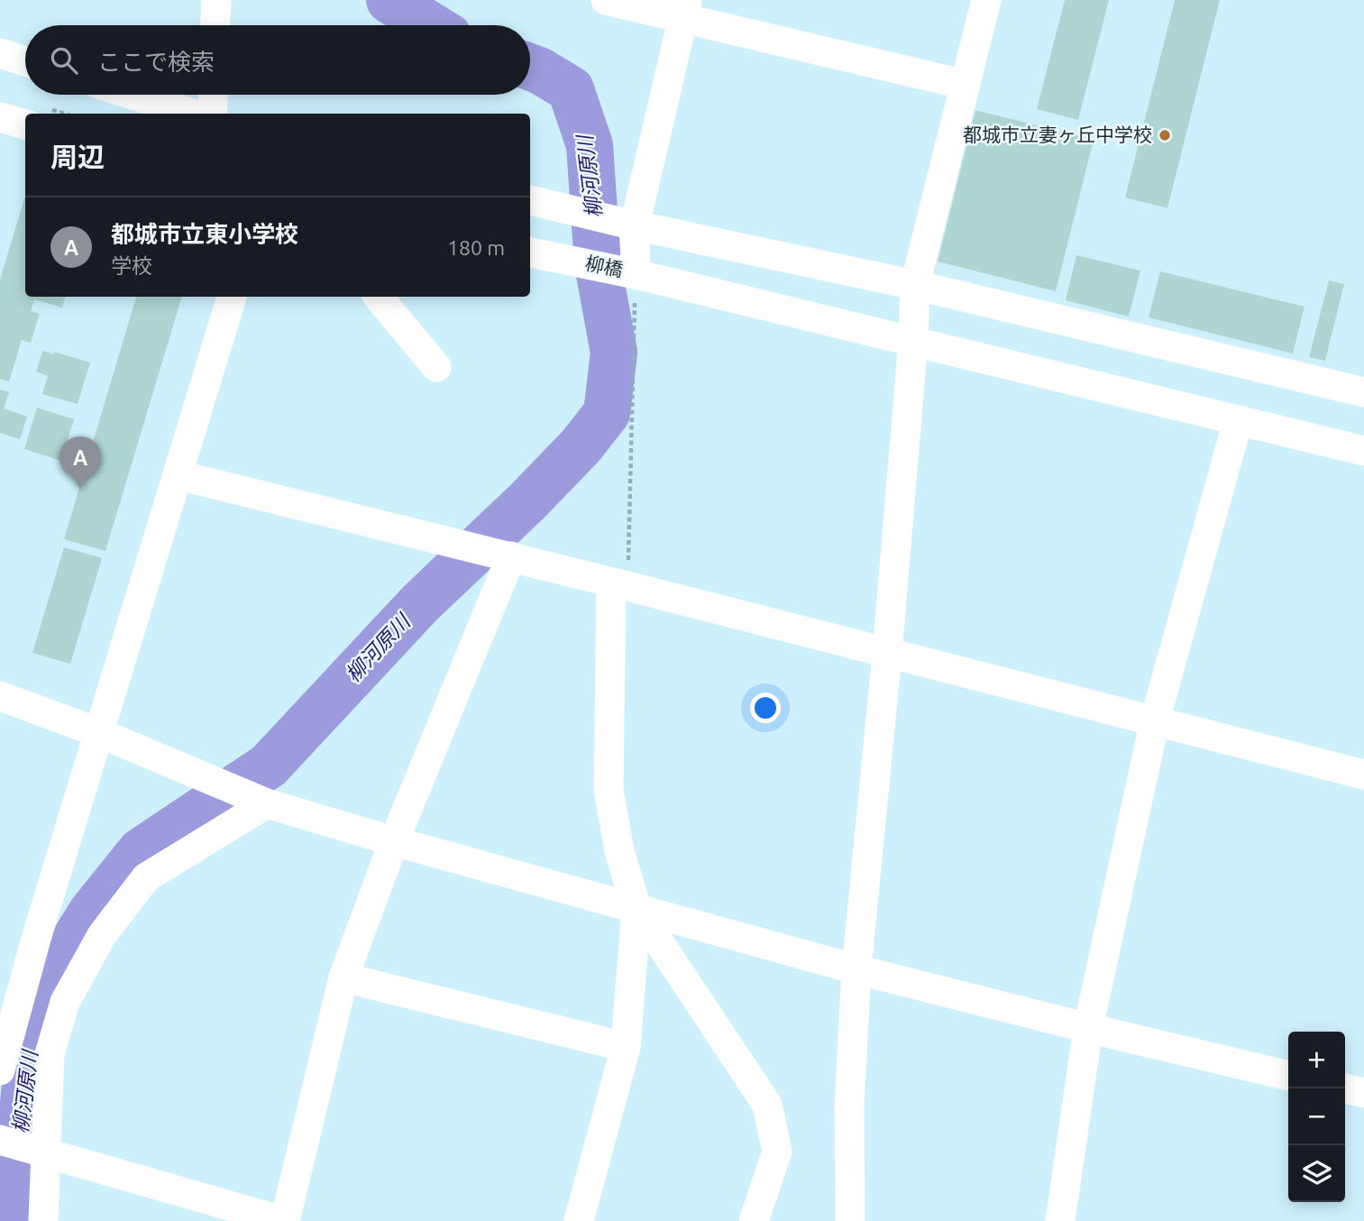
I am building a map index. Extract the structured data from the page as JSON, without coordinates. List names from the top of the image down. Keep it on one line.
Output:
{"streets":{"street":["柳橋"]},"water":["柳河原川"],"places":["都城市立妻ヶ丘中学校"],"page":{"search":"ここで検索","heading":"周辺","list":[{"mark":"A","name":"都城市立東小学校","note":"学校","value":"180 m"}],"pins":"A","map_buttons":["+","−"]}}
